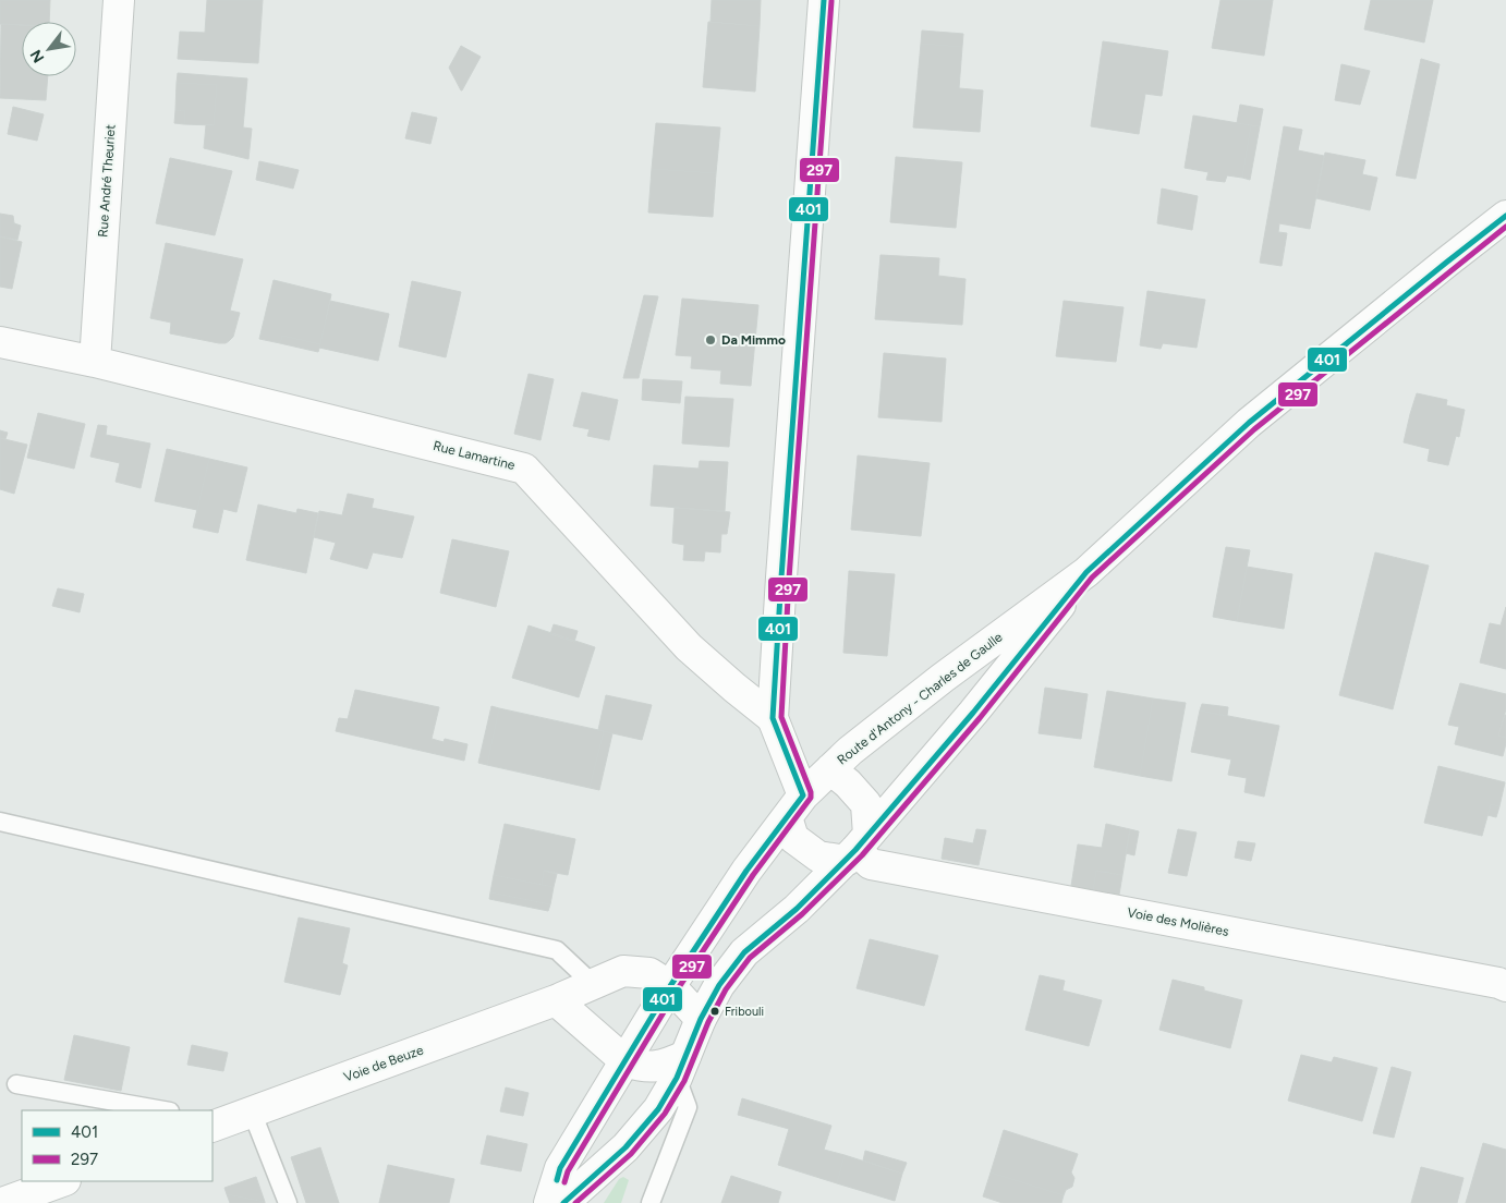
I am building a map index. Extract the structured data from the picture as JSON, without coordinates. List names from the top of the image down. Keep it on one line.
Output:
{"streets":{"street":["Rue André Theuriet","Rue Lamartine","Route d'Antony - Charles de Gaulle","Voie des Molières","Voie de Beuze"]},"crossings":[["Rue André Theuriet","Rue Lamartine"],["Rue Lamartine","Route d'Antony - Charles de Gaulle"],["Rue Lamartine","Voie des Molières"],["Route d'Antony - Charles de Gaulle","Voie des Molières"],["Route d'Antony - Charles de Gaulle","Voie de Beuze"]],"places":["Da Mimmo","Fribouli"],"lines":["transit line 401","transit line 297"],"legend":["401","297"],"north":"bottom left"}
